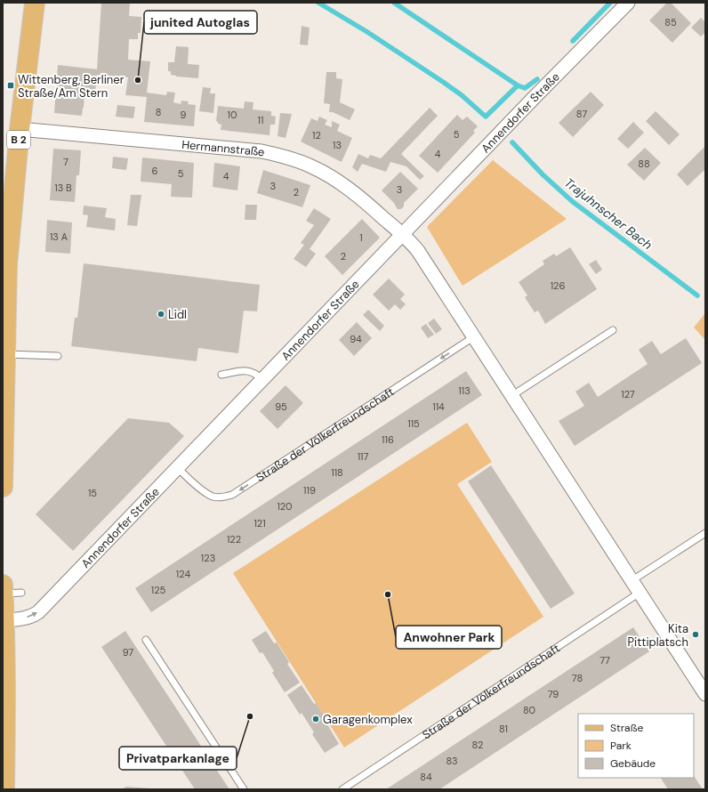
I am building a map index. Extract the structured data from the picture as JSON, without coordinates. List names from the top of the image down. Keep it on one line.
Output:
{"streets":{"main road":["B 2"],"street":["Annendorfer Straße","Hermannstraße"],"lane":["Straße der Völkerfreundschaft"]},"crossings":[["Annendorfer Straße","Hermannstraße"],["Annendorfer Straße","Straße der Völkerfreundschaft"],["B 2","Hermannstraße"]],"one_way":["Straße der Völkerfreundschaft"],"water":["Trajuhnscher Bach"],"places":{"other":["junited Autoglas","Lidl","Anwohner Park","Kita Pittiplatsch","Privatparkanlage","Garagenkomplex"],"transit":["Wittenberg, Berliner Straße/Am Stern"]},"house_numbers":["85","8","87","9","10","11","5","12","13","4","7","88","6","5","4","3","13 B","3","2","13 A","1","2","126","94","113","127","95","114","115","116","117","118","119","15","120","121","122","123","124","125","97","77","78","79","80","81","82","83","84"],"legend":["Straße","Park","Gebäude"]}
